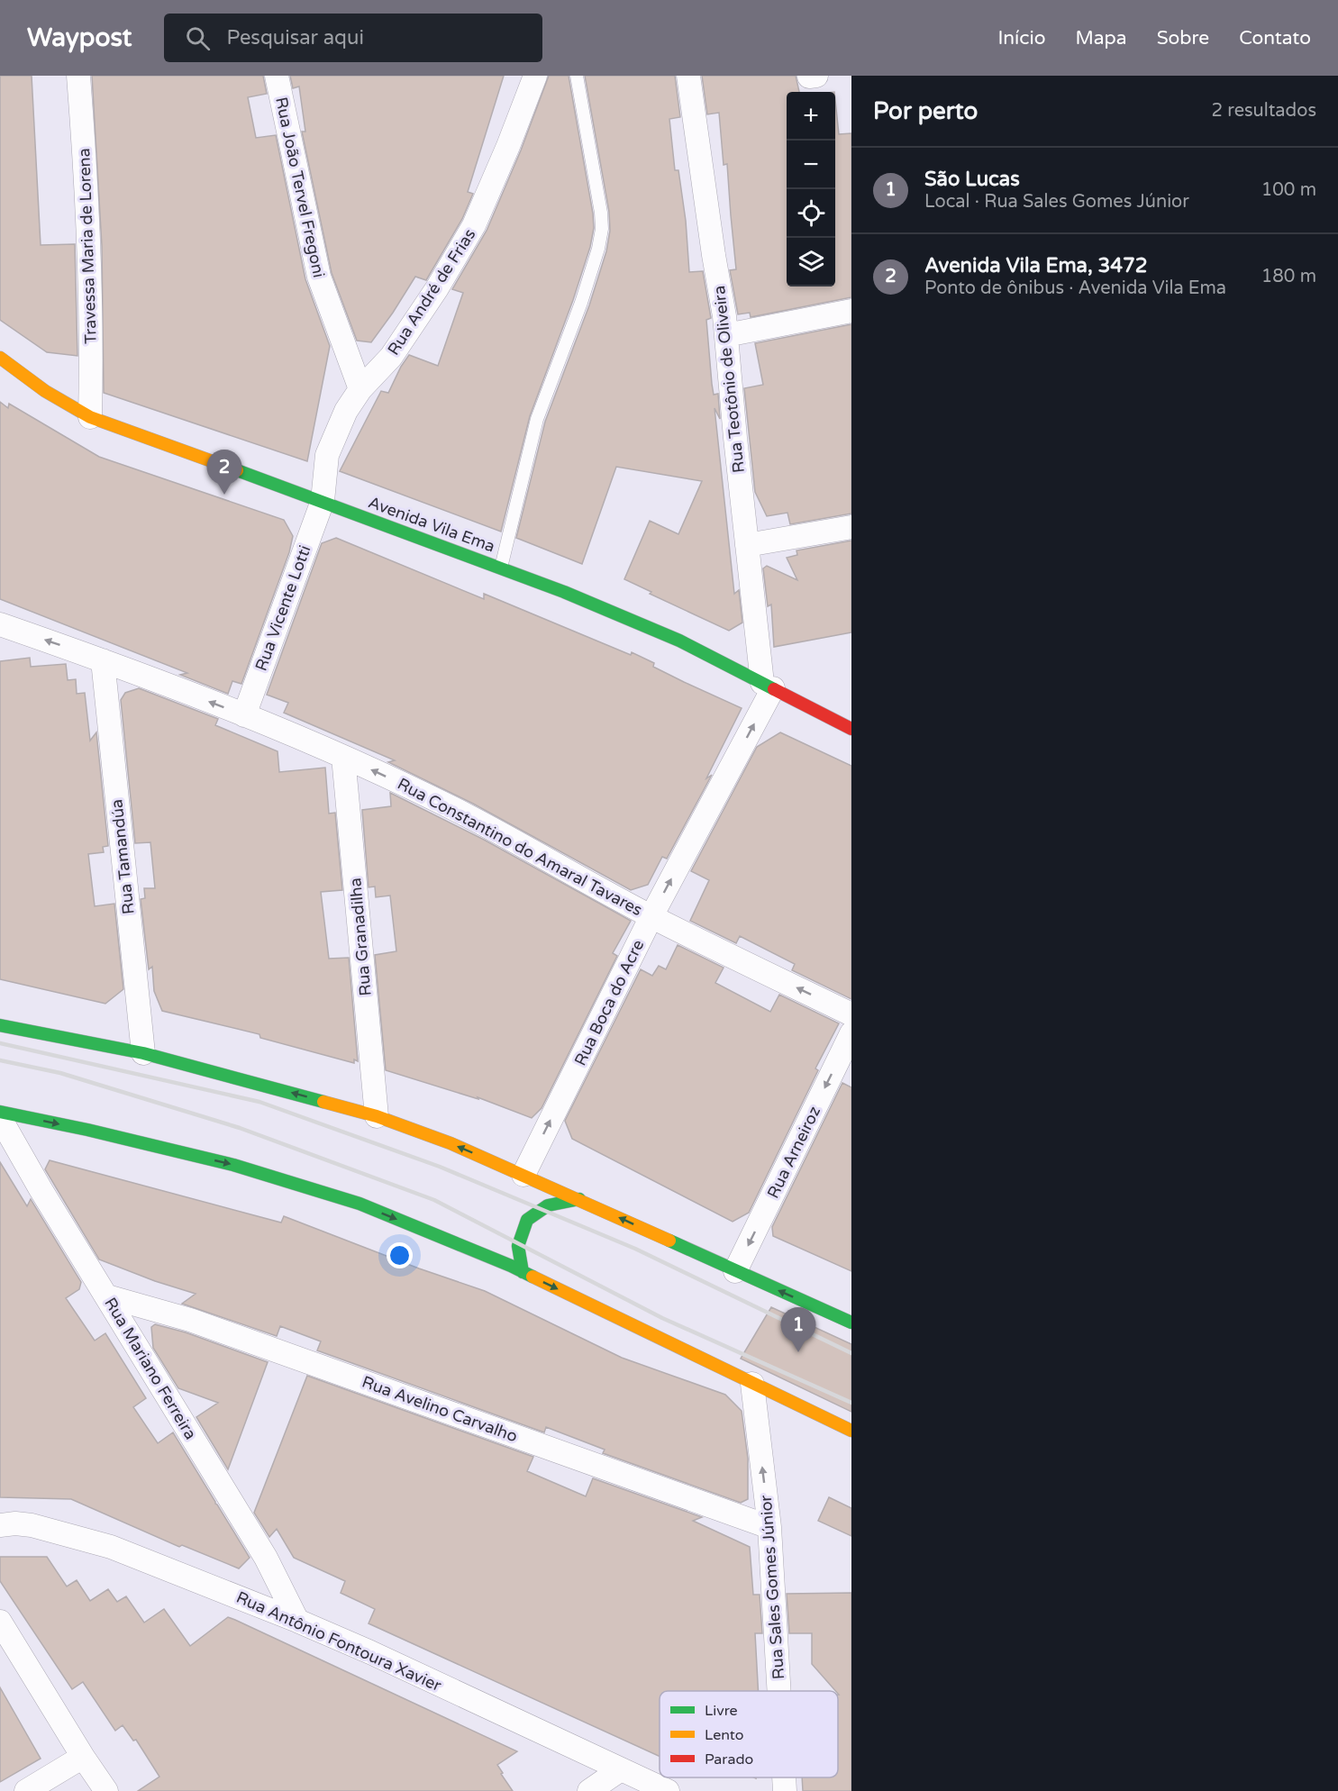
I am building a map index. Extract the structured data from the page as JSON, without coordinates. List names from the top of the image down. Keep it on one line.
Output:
{"streets":{"main road":["Avenida Vila Ema"],"street":["Rua João Tervel Fregoni","Travessa Maria de Lorena","Rua André de Frias","Rua Teotônio de Oliveira","Rua Vicente Lotti","Rua Constantino do Amaral Tavares","Rua Tamandúa","Rua Granadilha","Rua Boca do Acre","Rua Arneiroz","Rua Mariano Ferreira","Rua Avelino Carvalho","Rua Sales Gomes Júnior","Rua Antônio Fontoura Xavier"]},"crossings":[["Rua João Tervel Fregoni","Rua André de Frias"],["Travessa Maria de Lorena","Avenida Vila Ema"],["Rua André de Frias","Avenida Vila Ema"],["Rua André de Frias","Rua Vicente Lotti"],["Rua Teotônio de Oliveira","Avenida Vila Ema"],["Rua Teotônio de Oliveira","Rua Boca do Acre"],["Avenida Vila Ema","Rua Vicente Lotti"],["Avenida Vila Ema","Rua Boca do Acre"],["Rua Vicente Lotti","Rua Constantino do Amaral Tavares"],["Rua Constantino do Amaral Tavares","Rua Tamandúa"],["Rua Constantino do Amaral Tavares","Rua Granadilha"],["Rua Constantino do Amaral Tavares","Rua Boca do Acre"],["Rua Mariano Ferreira","Rua Avelino Carvalho"],["Rua Mariano Ferreira","Rua Antônio Fontoura Xavier"],["Rua Avelino Carvalho","Rua Sales Gomes Júnior"]],"one_way":["Rua Constantino do Amaral Tavares","Rua Boca do Acre","Rua Arneiroz","Rua Sales Gomes Júnior"],"legend":["Livre","Lento","Parado"],"page":{"header":"Waypost","search":"Pesquisar aqui","nav":["Início","Mapa","Sobre","Contato"],"heading":["Por perto","2 resultados"],"map_buttons":["+","−"],"list":[{"mark":"1","name":"São Lucas","note":"Local · Rua Sales Gomes Júnior","value":"100 m"},{"mark":"2","name":"Avenida Vila Ema, 3472","note":"Ponto de ônibus · Avenida Vila Ema","value":"180 m"}],"pins":["2","1"]}}
